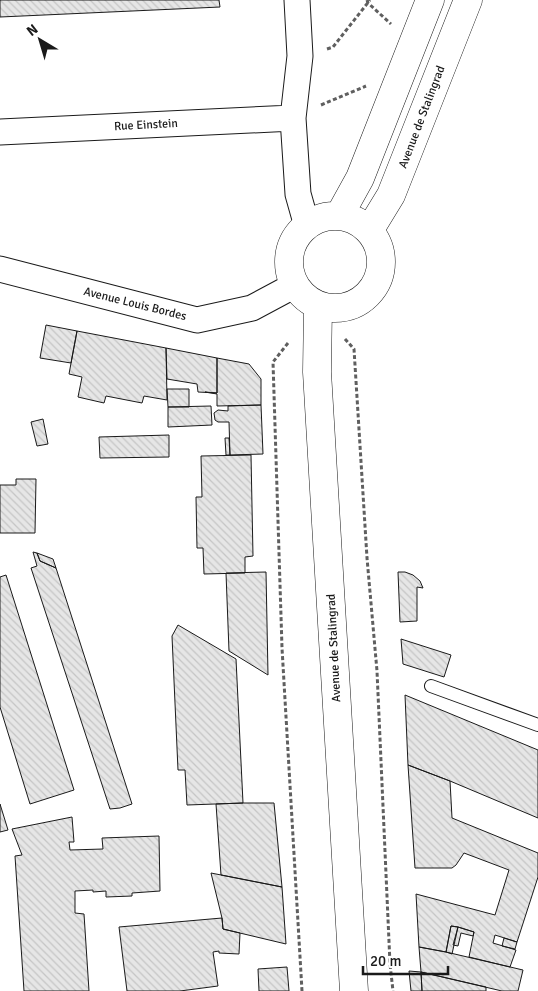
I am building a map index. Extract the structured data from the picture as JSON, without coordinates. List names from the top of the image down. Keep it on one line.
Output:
{"streets":{"main road":["Avenue de Stalingrad"],"street":["Rue Einstein","Avenue Louis Bordes"]},"crossings":[["Avenue de Stalingrad","Avenue Louis Bordes"]],"scale_bar":"20 m","north":"top left"}
